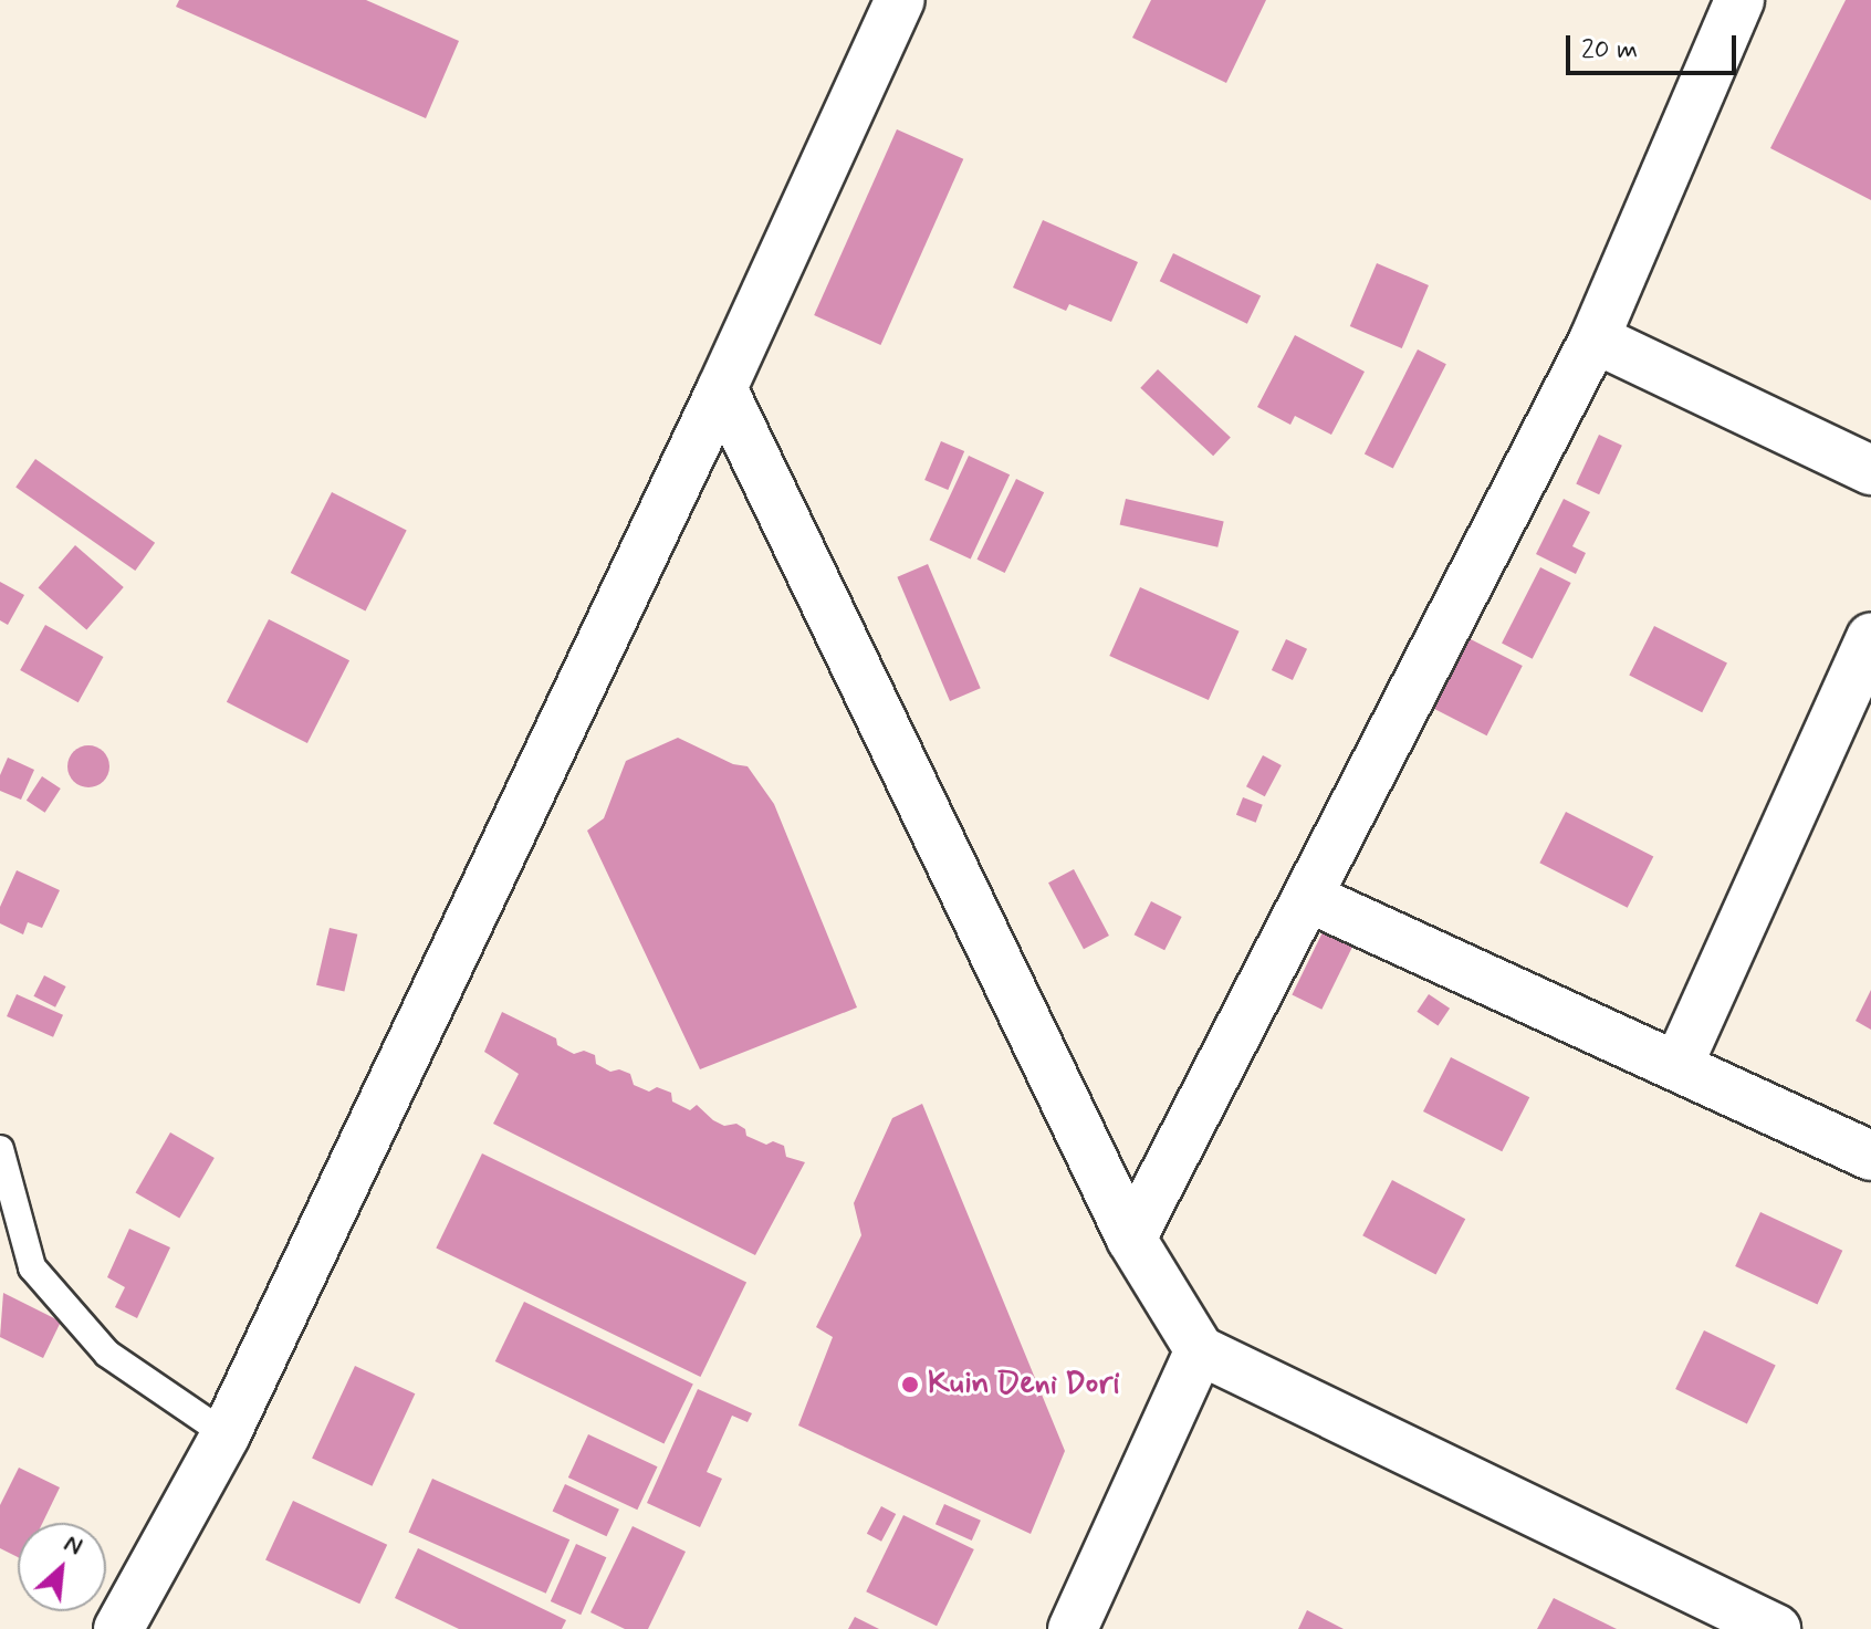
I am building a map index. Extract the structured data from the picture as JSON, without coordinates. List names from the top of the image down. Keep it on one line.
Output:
{"places":["Kuin Deni Dori"],"scale_bar":"20 m","north":"top right"}
